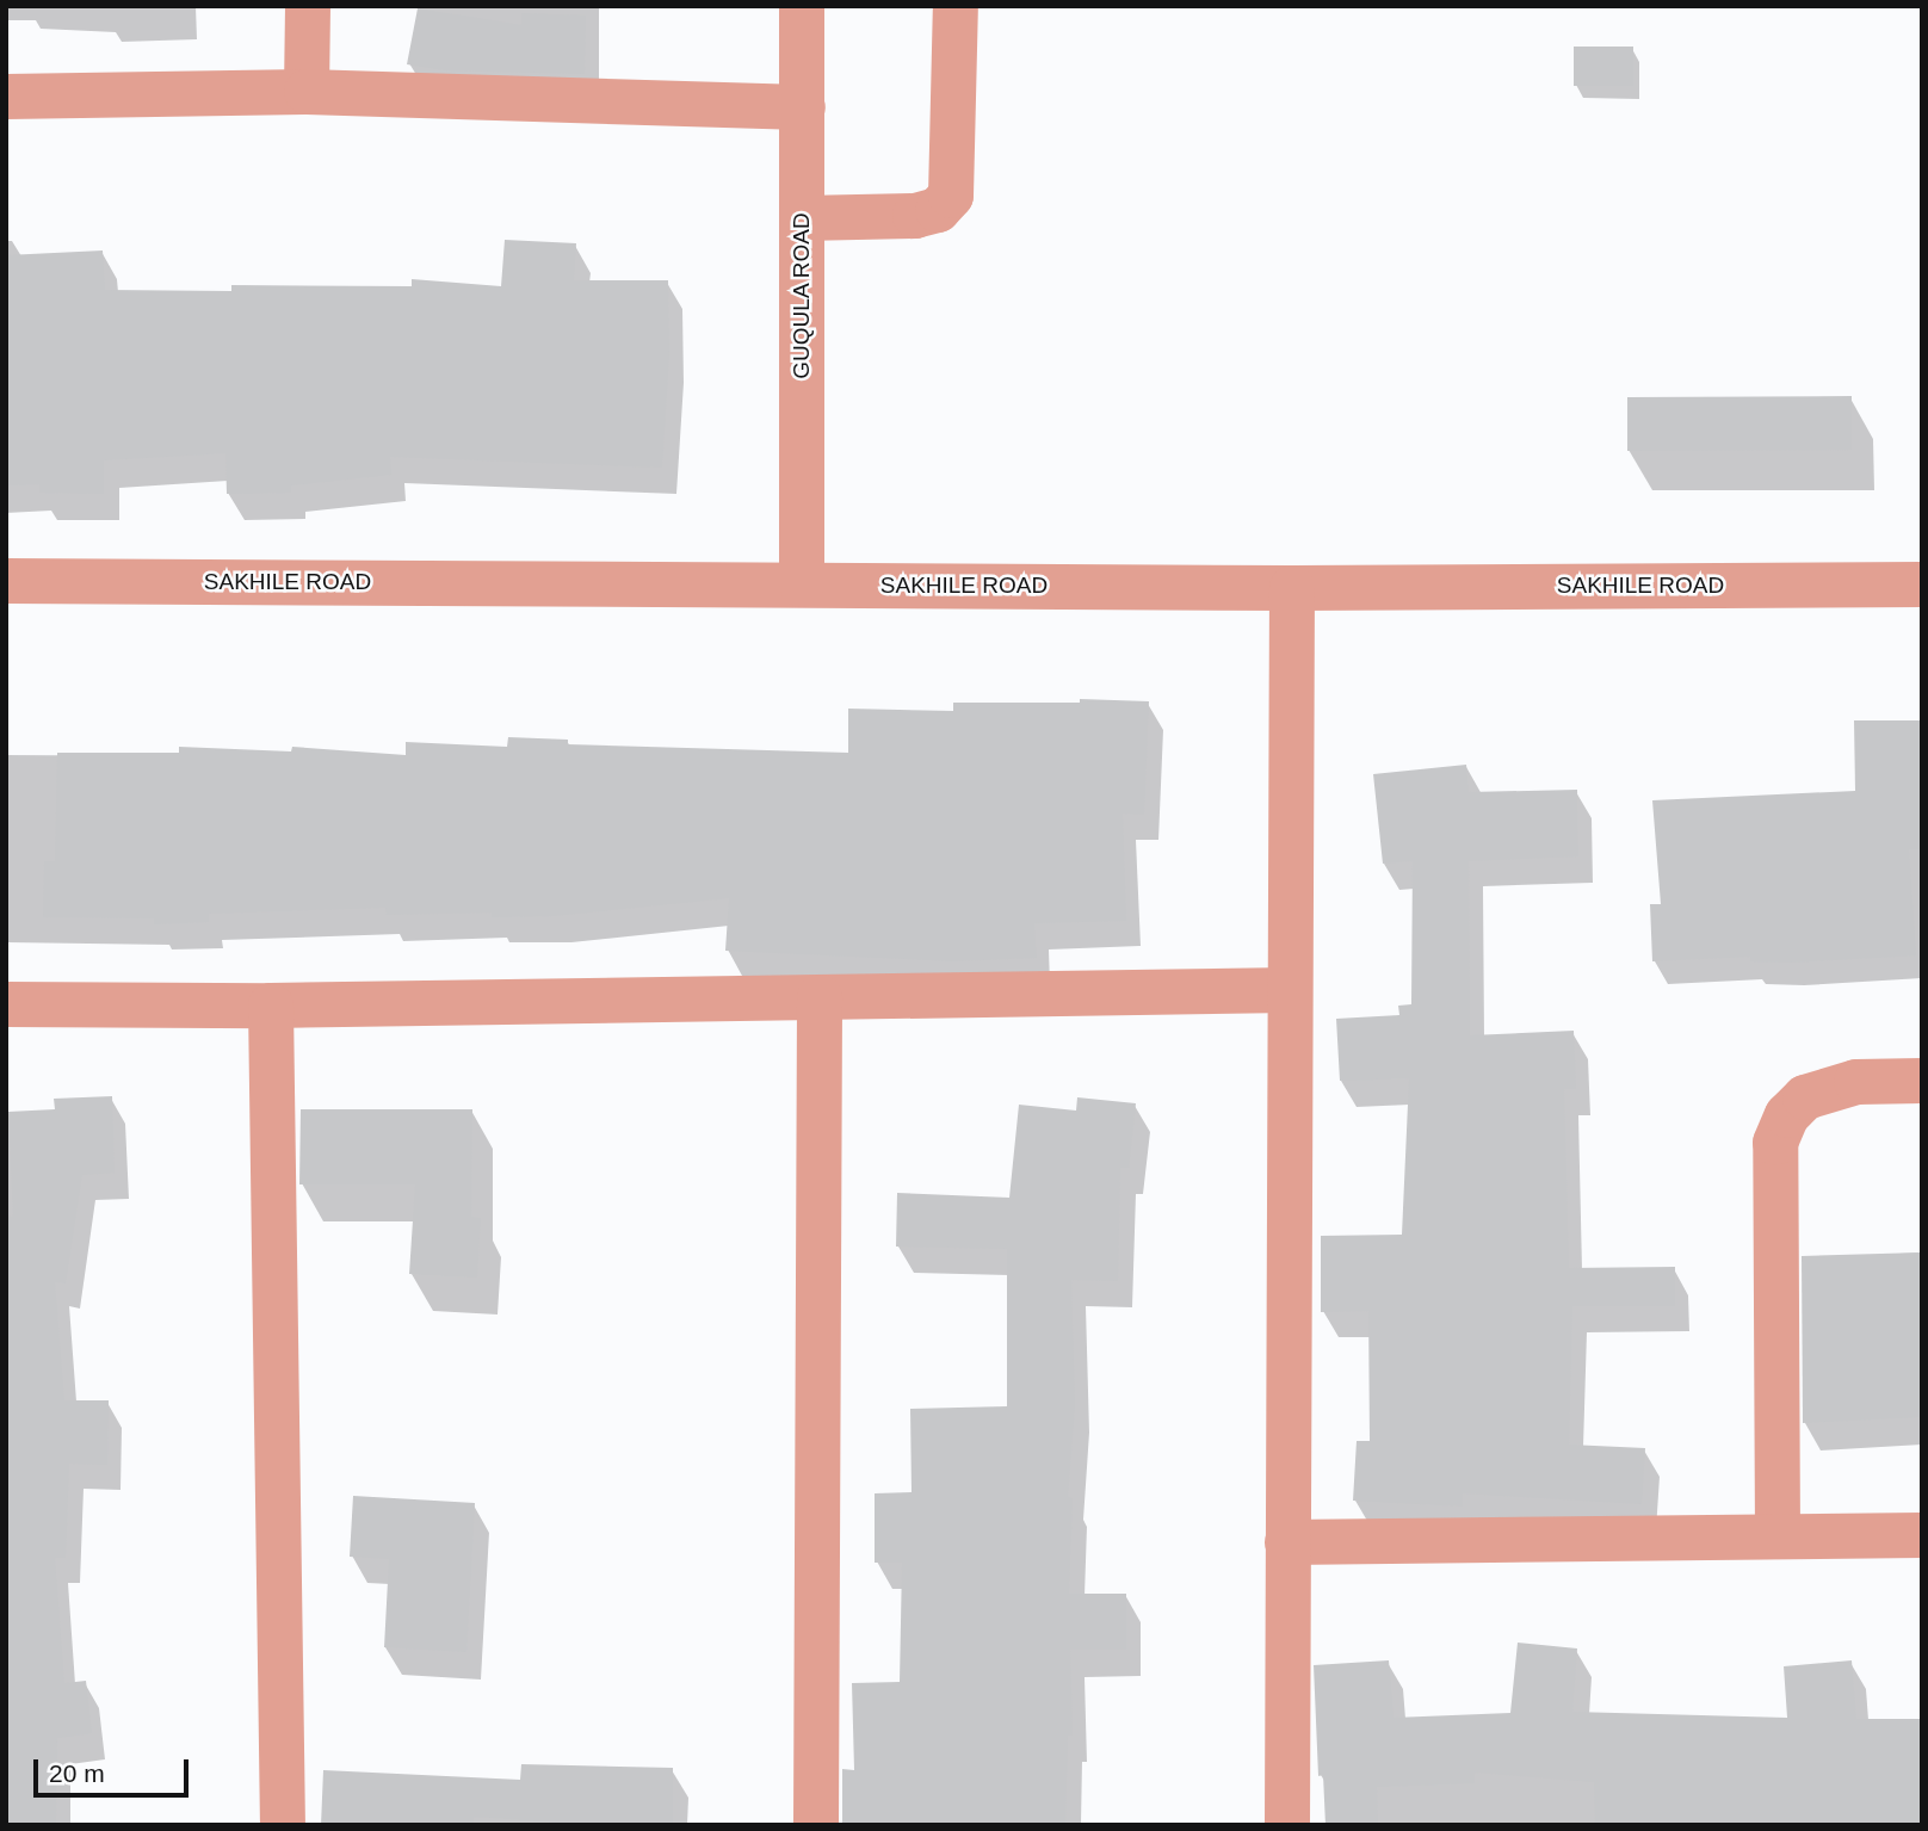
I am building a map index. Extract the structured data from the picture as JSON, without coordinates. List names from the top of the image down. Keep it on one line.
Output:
{"streets":{"street":["GUQULA ROAD","SAKHILE ROAD"]},"crossings":[["GUQULA ROAD","SAKHILE ROAD"]],"scale_bar":"20 m"}
